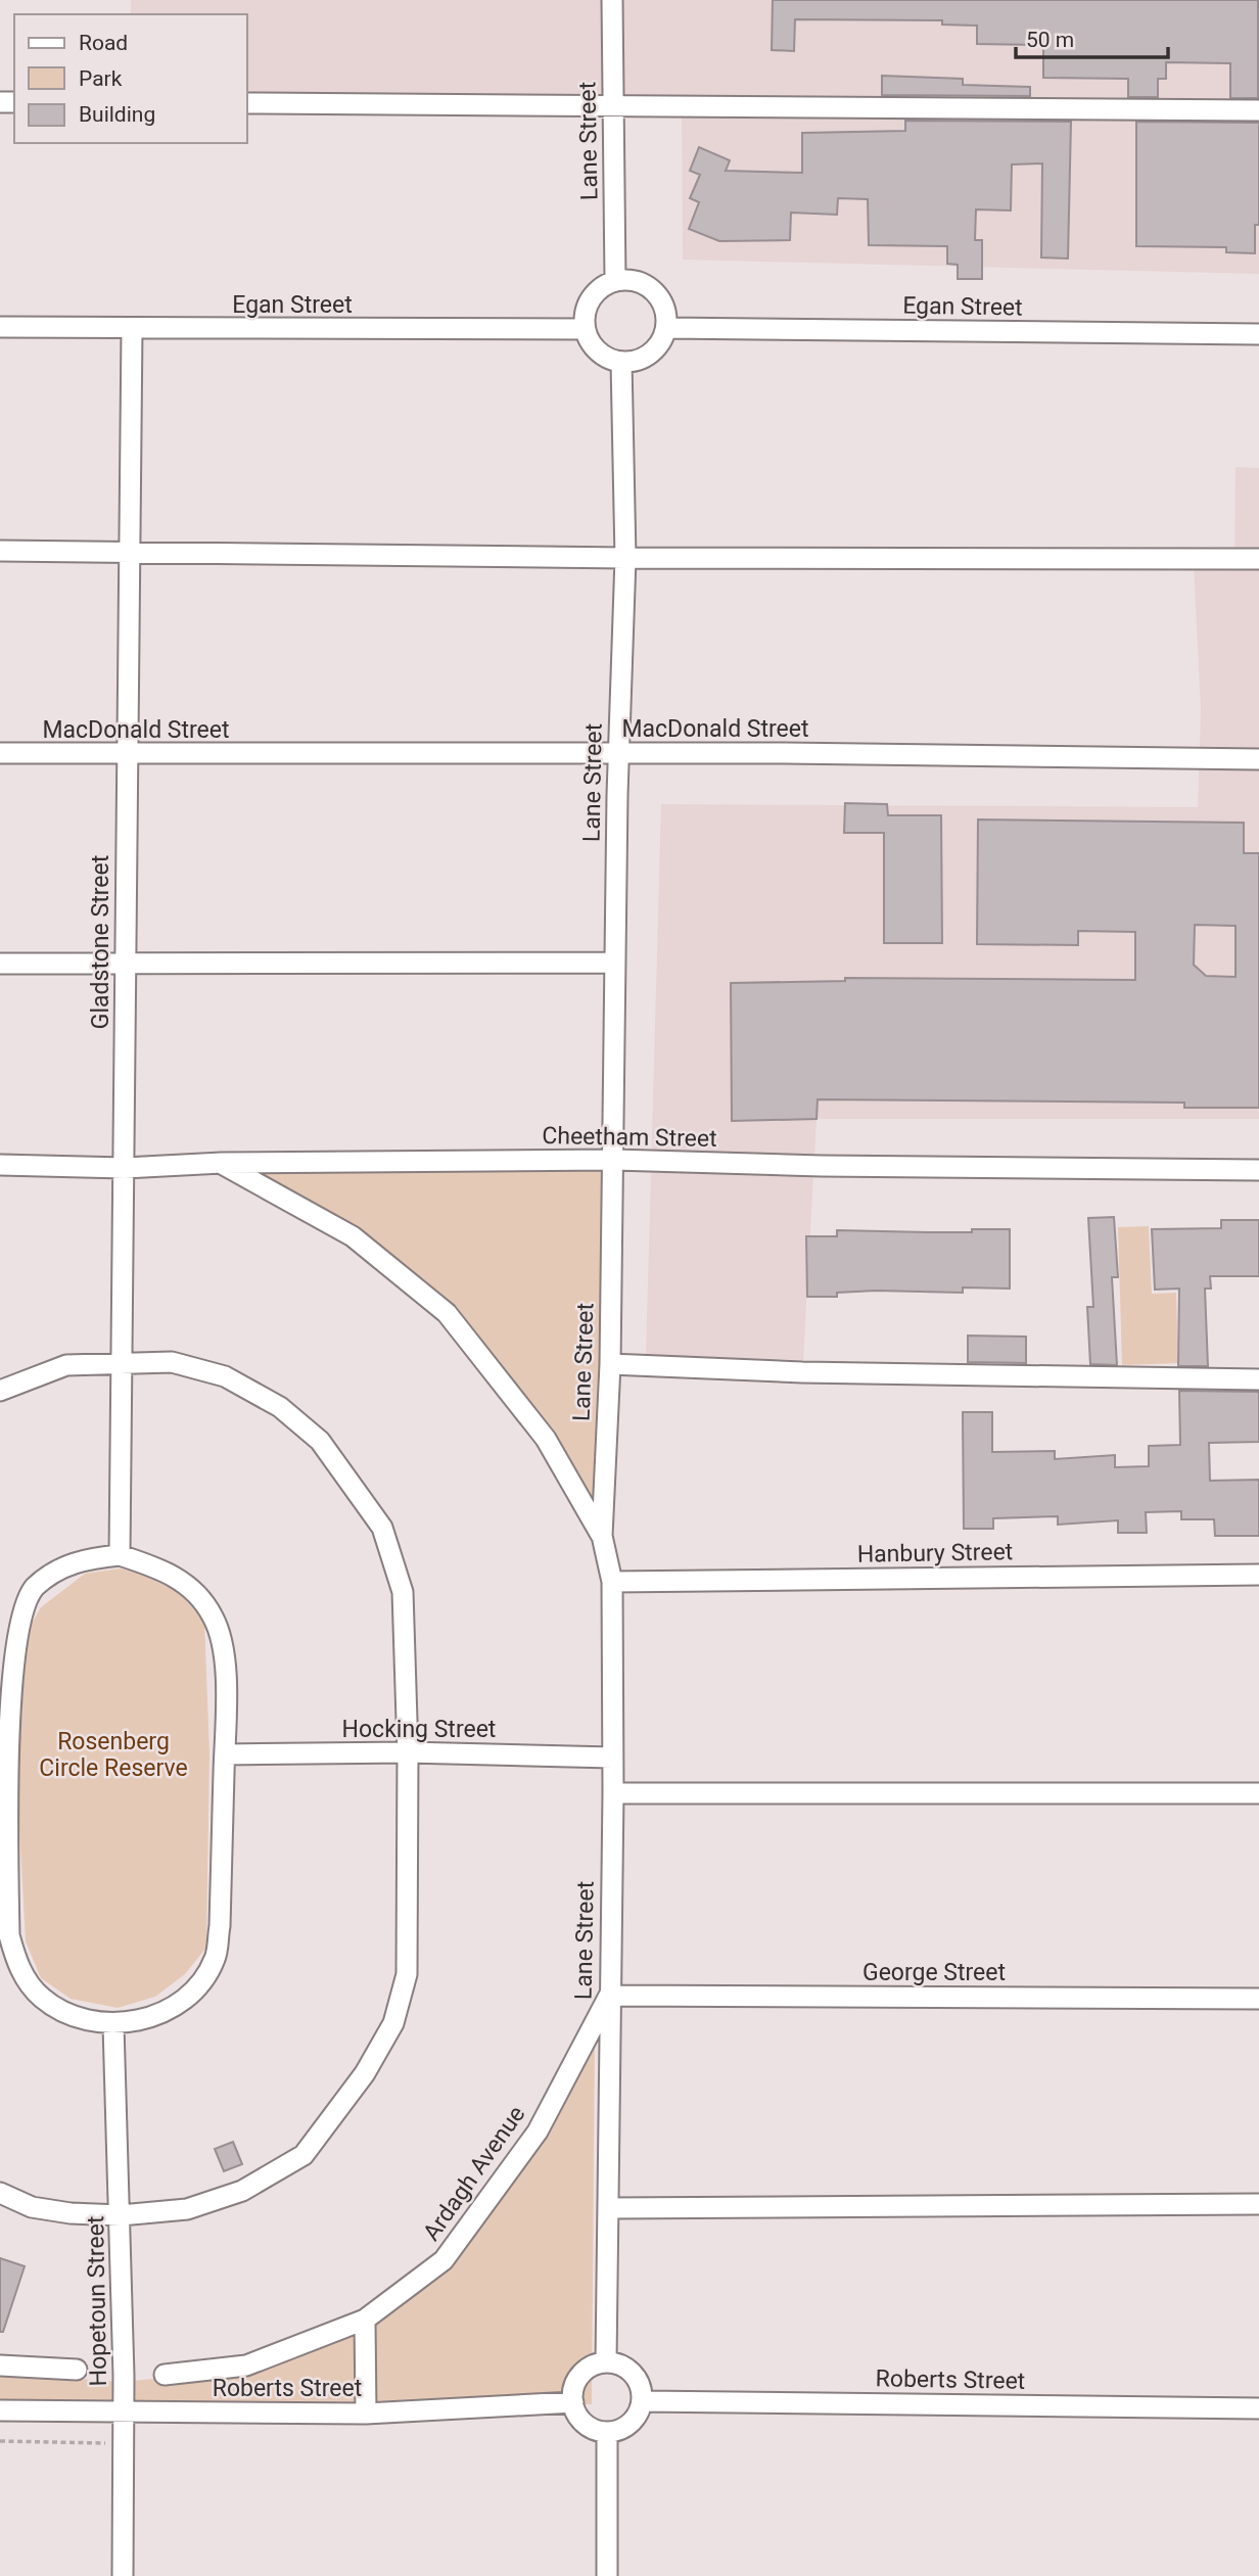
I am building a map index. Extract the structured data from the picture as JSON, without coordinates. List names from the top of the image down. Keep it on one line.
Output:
{"streets":{"street":["Lane Street","Egan Street","MacDonald Street","Gladstone Street","Cheetham Street","Hanbury Street","Hocking Street","George Street","Ardagh Avenue","Hopetoun Street","Roberts Street"]},"crossings":[["Lane Street","Egan Street"],["Lane Street","MacDonald Street"],["Lane Street","Cheetham Street"],["Lane Street","Hanbury Street"],["Lane Street","Hocking Street"],["Lane Street","George Street"],["Lane Street","Ardagh Avenue"],["Lane Street","Roberts Street"],["Egan Street","Gladstone Street"],["MacDonald Street","Gladstone Street"],["Gladstone Street","Cheetham Street"],["George Street","Ardagh Avenue"],["Hopetoun Street","Roberts Street"]],"parks":["Rosenberg Circle Reserve"],"legend":["Road","Park","Building"],"scale_bar":"50 m"}
